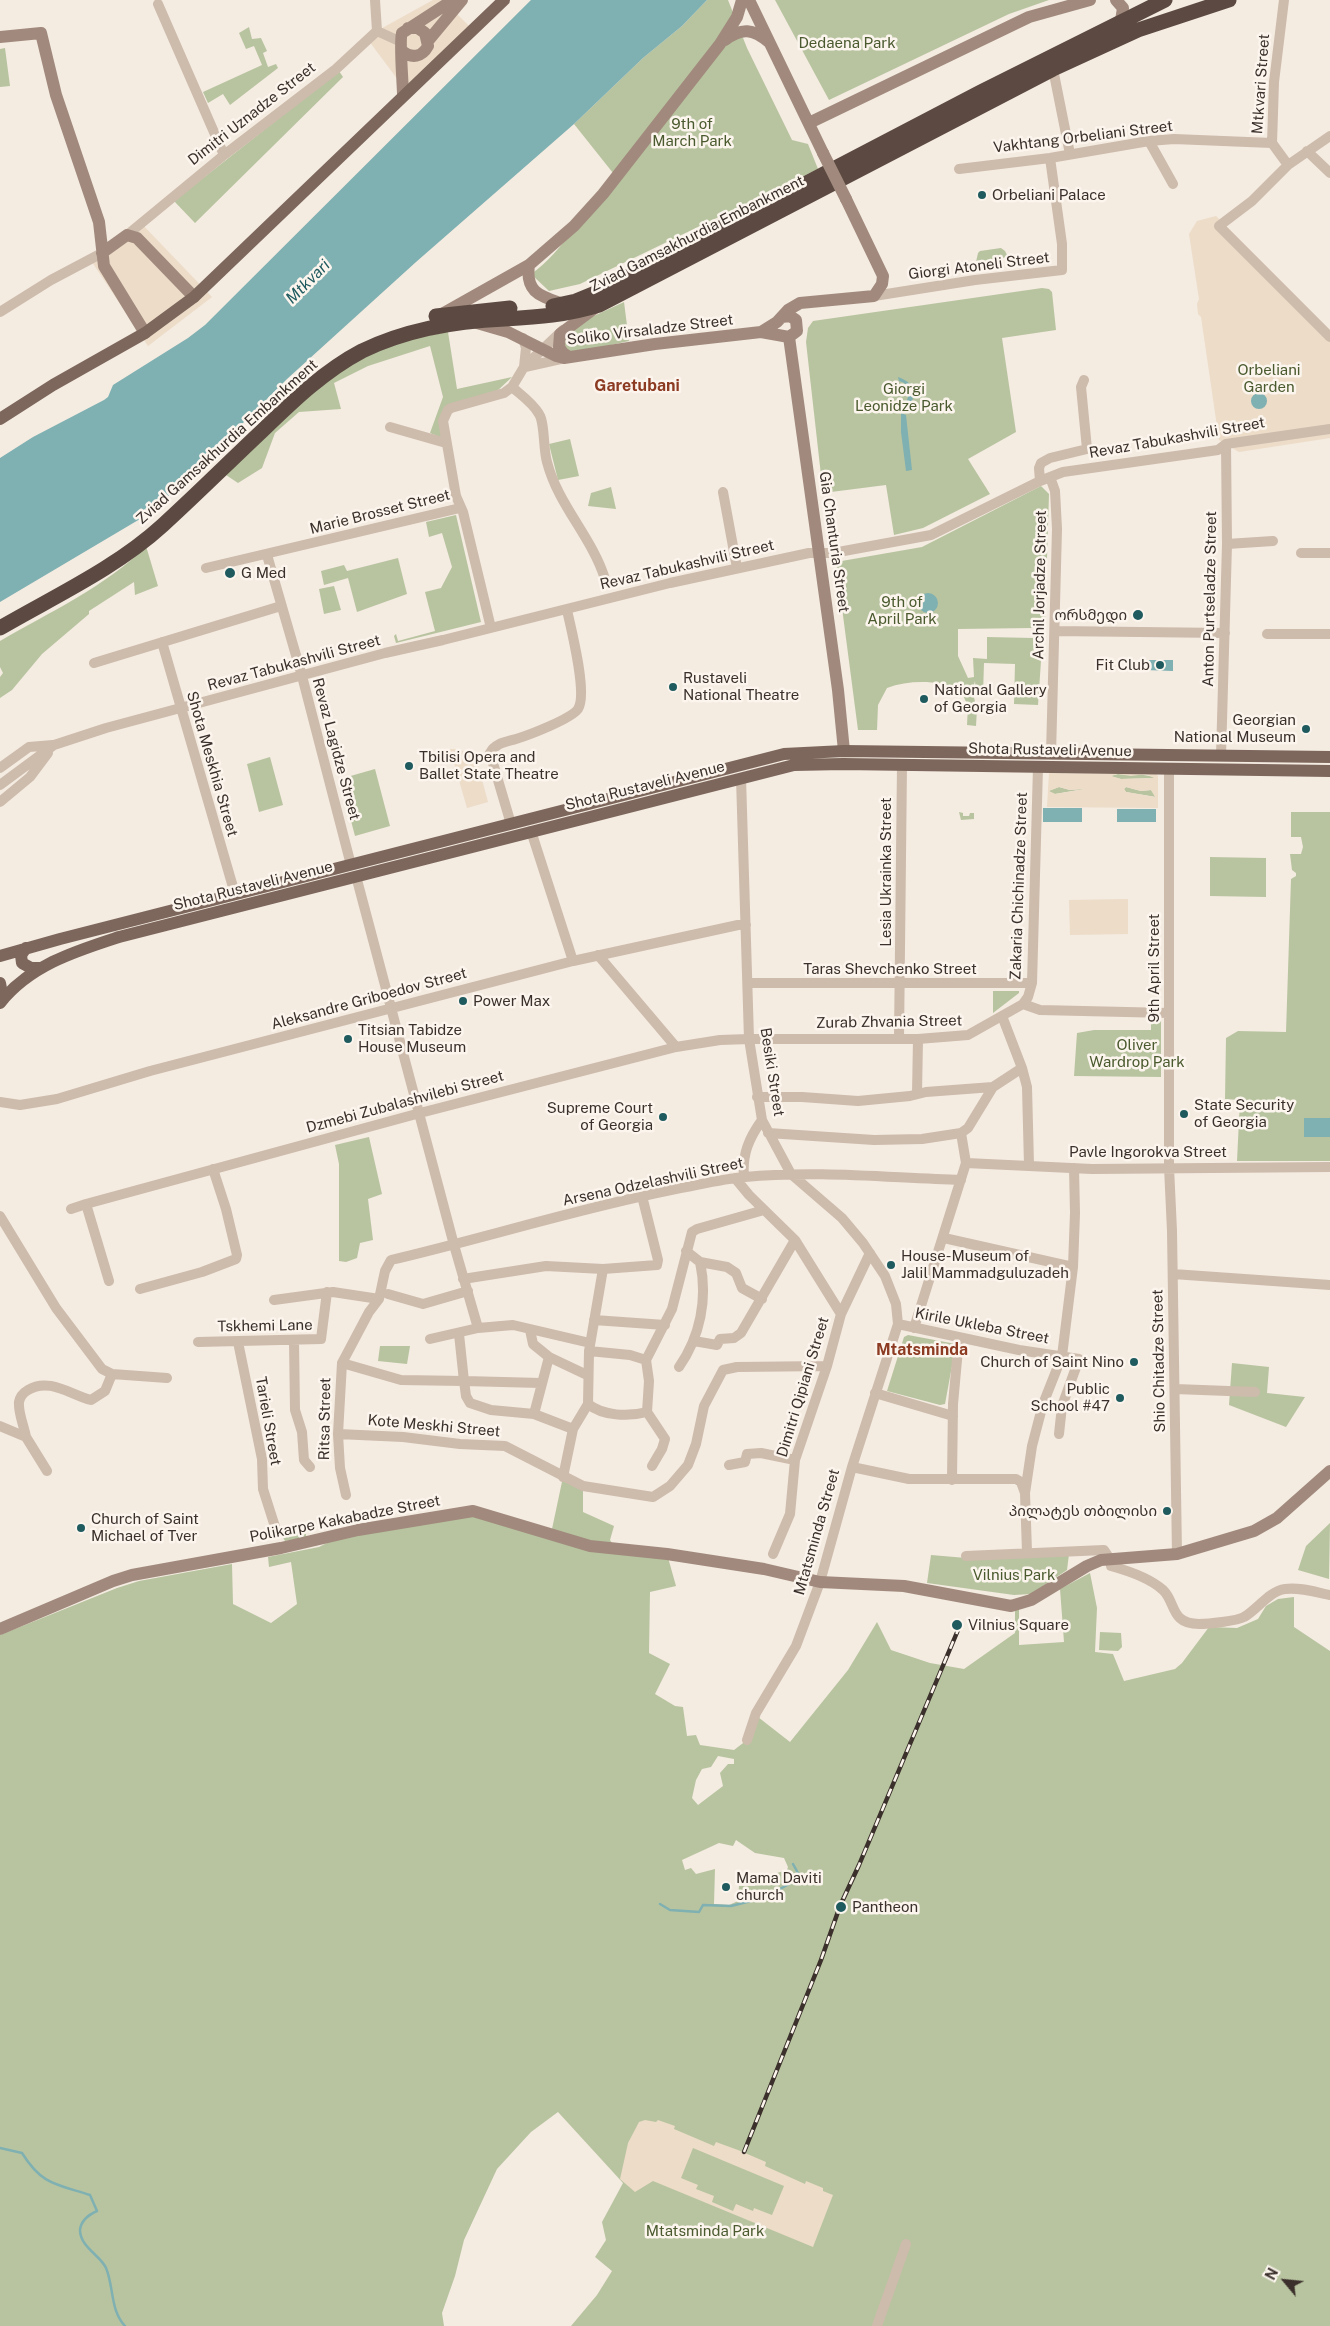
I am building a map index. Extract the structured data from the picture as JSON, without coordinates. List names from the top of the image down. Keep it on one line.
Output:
{"streets":{"highway":["Zviad Gamsakhurdia Embankment"],"main road":["Shota Rustaveli Avenue"],"street":["Mtkvari Street","Dimitri Uznadze Street","Vakhtang Orbeliani Street","Giorgi Atoneli Street","Soliko Virsaladze Street","Revaz Tabukashvili Street","Marie Brosset Street","Gia Chanturia Street","Archil Jorjadze Street","Anton Purtseladze Street","Revaz Lagidze Street","Shota Meskhia Street","Lesia Ukrainka Street","Zakaria Chichinadze Street","9th April Street","Taras Shevchenko Street","Aleksandre Griboedov Street","Zurab Zhvania Street","Besiki Street","Dzmebi Zubalashvilebi Street","Pavle Ingorokva Street","Arsena Odzelashvili Street","Tskhemi Lane","Kirile Ukleba Street","Shio Chitadze Street","Dimitri Qipiani Street","Ritsa Street","Tarieli Street","Kote Meskhi Street","Polikarpe Kakabadze Street","Mtatsminda Street"]},"crossings":[["Mtkvari Street","Vakhtang Orbeliani Street"],["Vakhtang Orbeliani Street","Giorgi Atoneli Street"],["Zviad Gamsakhurdia Embankment","Soliko Virsaladze Street"],["Soliko Virsaladze Street","Gia Chanturia Street"],["Revaz Tabukashvili Street","Gia Chanturia Street"],["Revaz Tabukashvili Street","Archil Jorjadze Street"],["Revaz Tabukashvili Street","Anton Purtseladze Street"],["Revaz Tabukashvili Street","Revaz Lagidze Street"],["Revaz Tabukashvili Street","Shota Meskhia Street"],["Marie Brosset Street","Revaz Lagidze Street"],["Gia Chanturia Street","Shota Rustaveli Avenue"],["Archil Jorjadze Street","Shota Rustaveli Avenue"],["Anton Purtseladze Street","Shota Rustaveli Avenue"],["Revaz Lagidze Street","Shota Rustaveli Avenue"],["Revaz Lagidze Street","Aleksandre Griboedov Street"],["Revaz Lagidze Street","Dzmebi Zubalashvilebi Street"],["Revaz Lagidze Street","Arsena Odzelashvili Street"],["Shota Rustaveli Avenue","Shota Meskhia Street"],["Shota Rustaveli Avenue","Lesia Ukrainka Street"],["Shota Rustaveli Avenue","Zakaria Chichinadze Street"],["Shota Rustaveli Avenue","9th April Street"],["Shota Rustaveli Avenue","Besiki Street"],["Lesia Ukrainka Street","Taras Shevchenko Street"],["Lesia Ukrainka Street","Zurab Zhvania Street"],["Zakaria Chichinadze Street","Taras Shevchenko Street"],["Zakaria Chichinadze Street","Zurab Zhvania Street"],["9th April Street","Pavle Ingorokva Street"],["9th April Street","Shio Chitadze Street"],["Taras Shevchenko Street","Besiki Street"],["Aleksandre Griboedov Street","Besiki Street"],["Zurab Zhvania Street","Besiki Street"],["Zurab Zhvania Street","Dzmebi Zubalashvilebi Street"],["Besiki Street","Dzmebi Zubalashvilebi Street"],["Besiki Street","Arsena Odzelashvili Street"],["Besiki Street","Kirile Ukleba Street"],["Besiki Street","Dimitri Qipiani Street"],["Besiki Street","Mtatsminda Street"],["Pavle Ingorokva Street","Shio Chitadze Street"],["Arsena Odzelashvili Street","Dimitri Qipiani Street"],["Arsena Odzelashvili Street","Ritsa Street"],["Tskhemi Lane","Tarieli Street"],["Kirile Ukleba Street","Mtatsminda Street"],["Shio Chitadze Street","Polikarpe Kakabadze Street"],["Dimitri Qipiani Street","Kote Meskhi Street"],["Ritsa Street","Kote Meskhi Street"],["Polikarpe Kakabadze Street","Mtatsminda Street"]],"districts":["Garetubani","Mtatsminda"],"water":["Mtkvari"],"parks":["Dedaena Park","9th of March Park","Orbeliani Garden","Giorgi Leonidze Park","9th of April Park","Oliver Wardrop Park","Vilnius Park","Mtatsminda Park"],"places":["Orbeliani Palace","G Med","ორსმედი","Fit Club","Rustaveli National Theatre","National Gallery of Georgia","Georgian National Museum","Tbilisi Opera and Ballet State Theatre","Power Max","Titsian Tabidze House Museum","State Security of Georgia","Supreme Court of Georgia","House-Museum of Jalil Mammadguluzadeh","Church of Saint Nino","Public School #47","პილატეს თბილისი","Church of Saint Michael of Tver","Vilnius Square","Mama Daviti church","Pantheon"],"north":"top left"}
